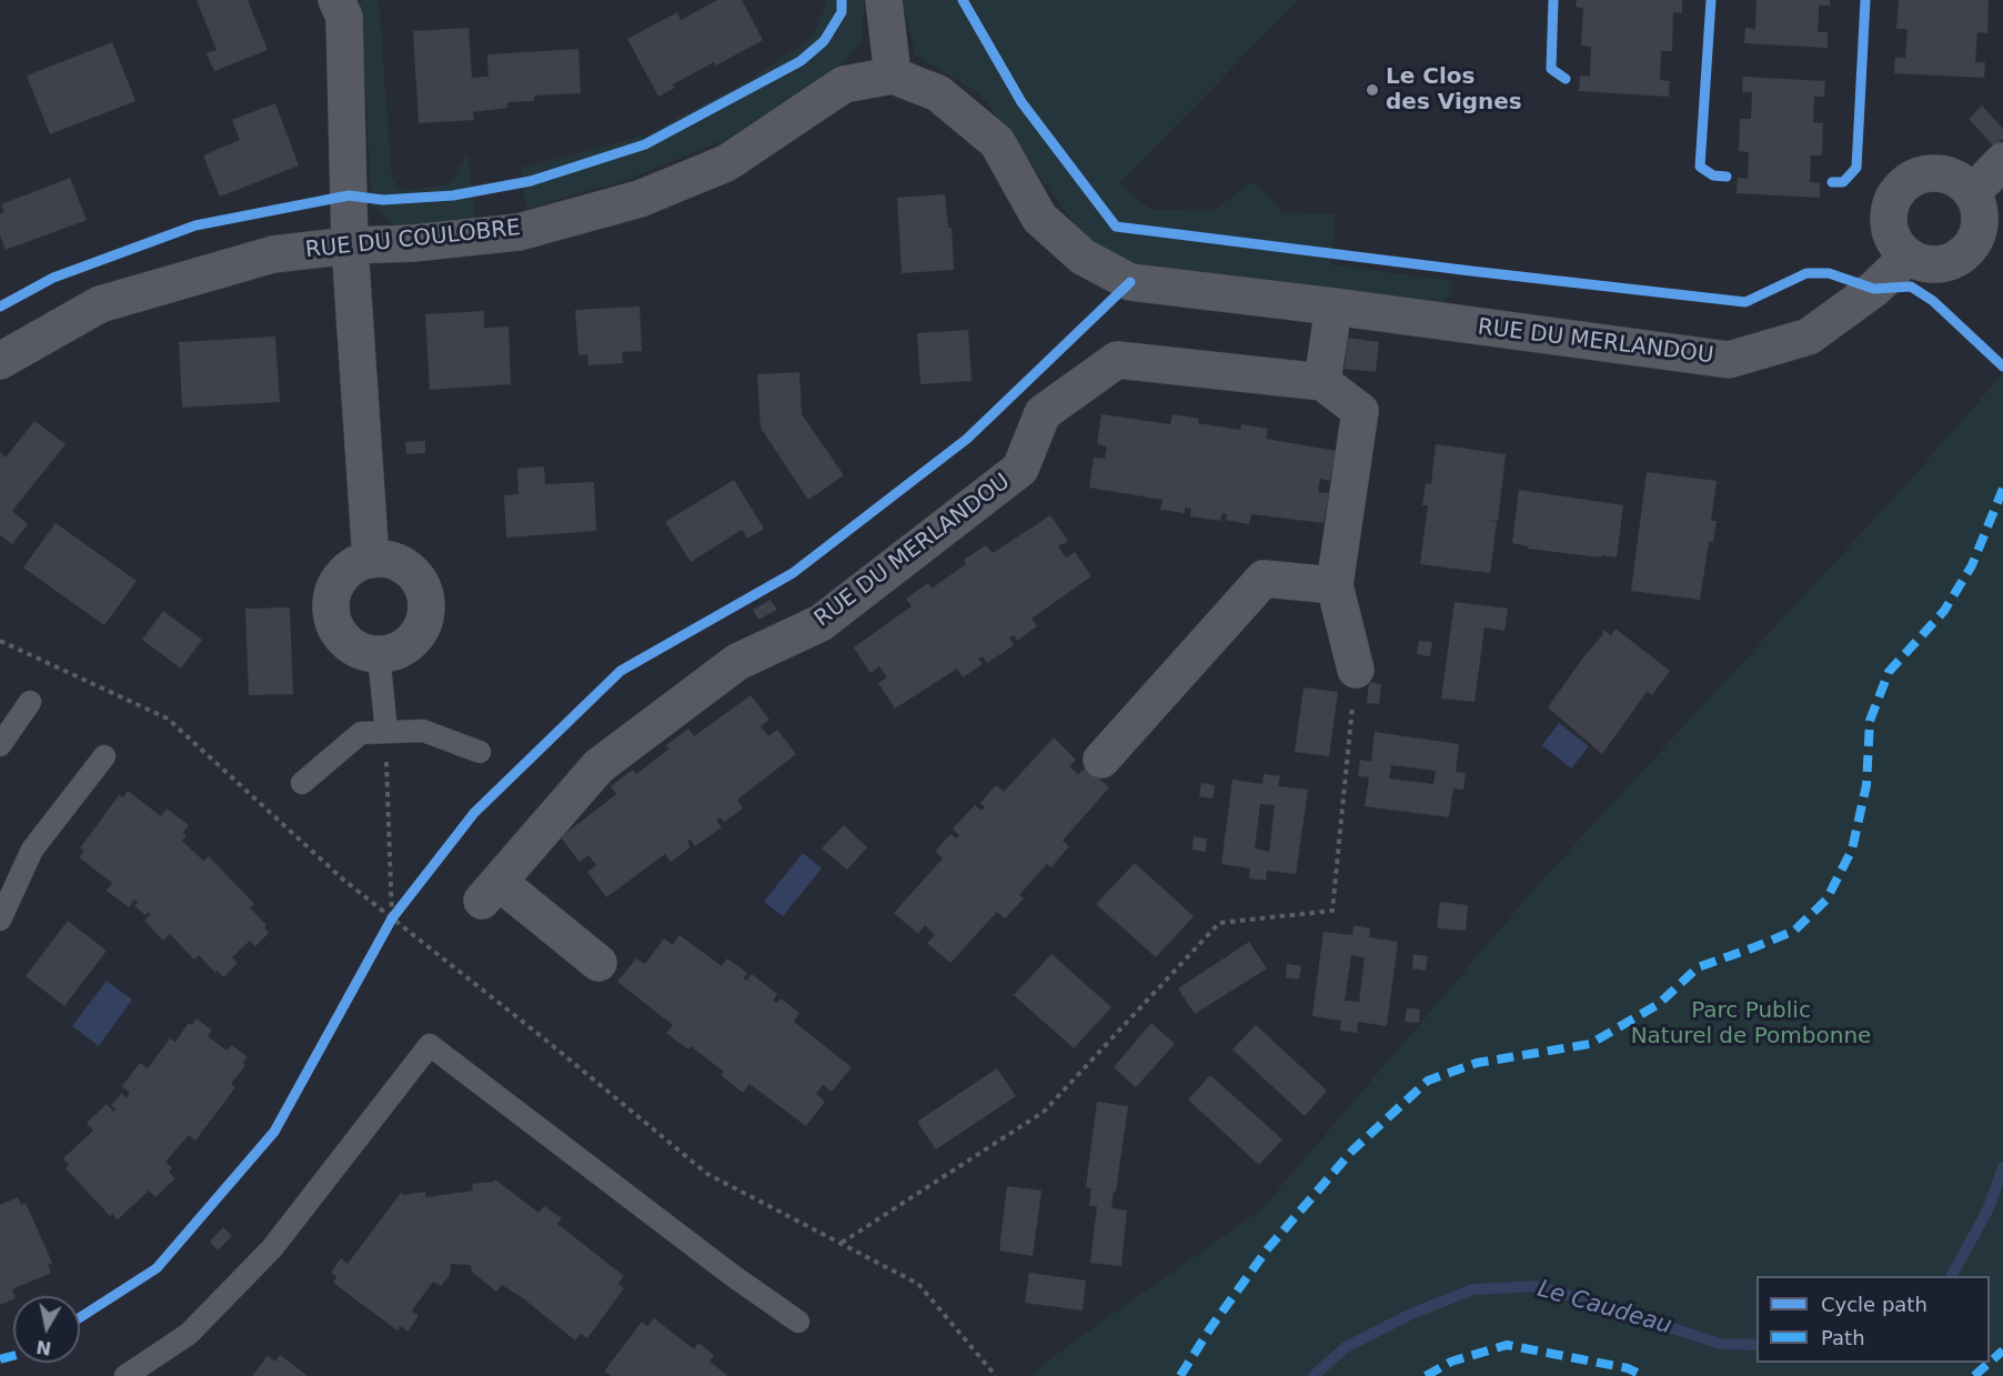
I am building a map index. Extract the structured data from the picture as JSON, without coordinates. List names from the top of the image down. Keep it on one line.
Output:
{"streets":{"street":["RUE DU COULOBRE","RUE DU MERLANDOU"]},"crossings":[["RUE DU COULOBRE","RUE DU MERLANDOU"]],"water":["Le Caudeau"],"parks":["Parc Public Naturel de Pombonne"],"places":["Le Clos des Vignes"],"legend":["Cycle path","Path"],"north":"bottom"}
